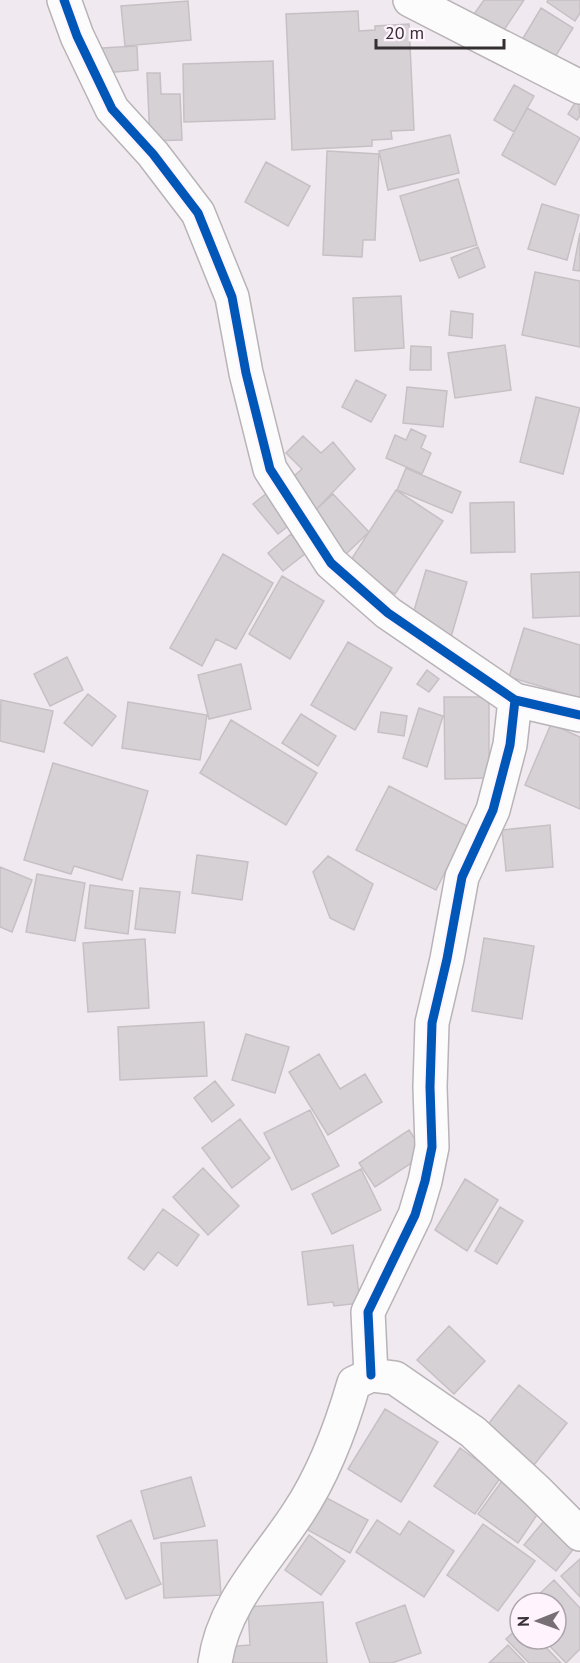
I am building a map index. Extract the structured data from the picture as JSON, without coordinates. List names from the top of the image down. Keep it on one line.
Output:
{"scale_bar":"20 m","north":"left"}
